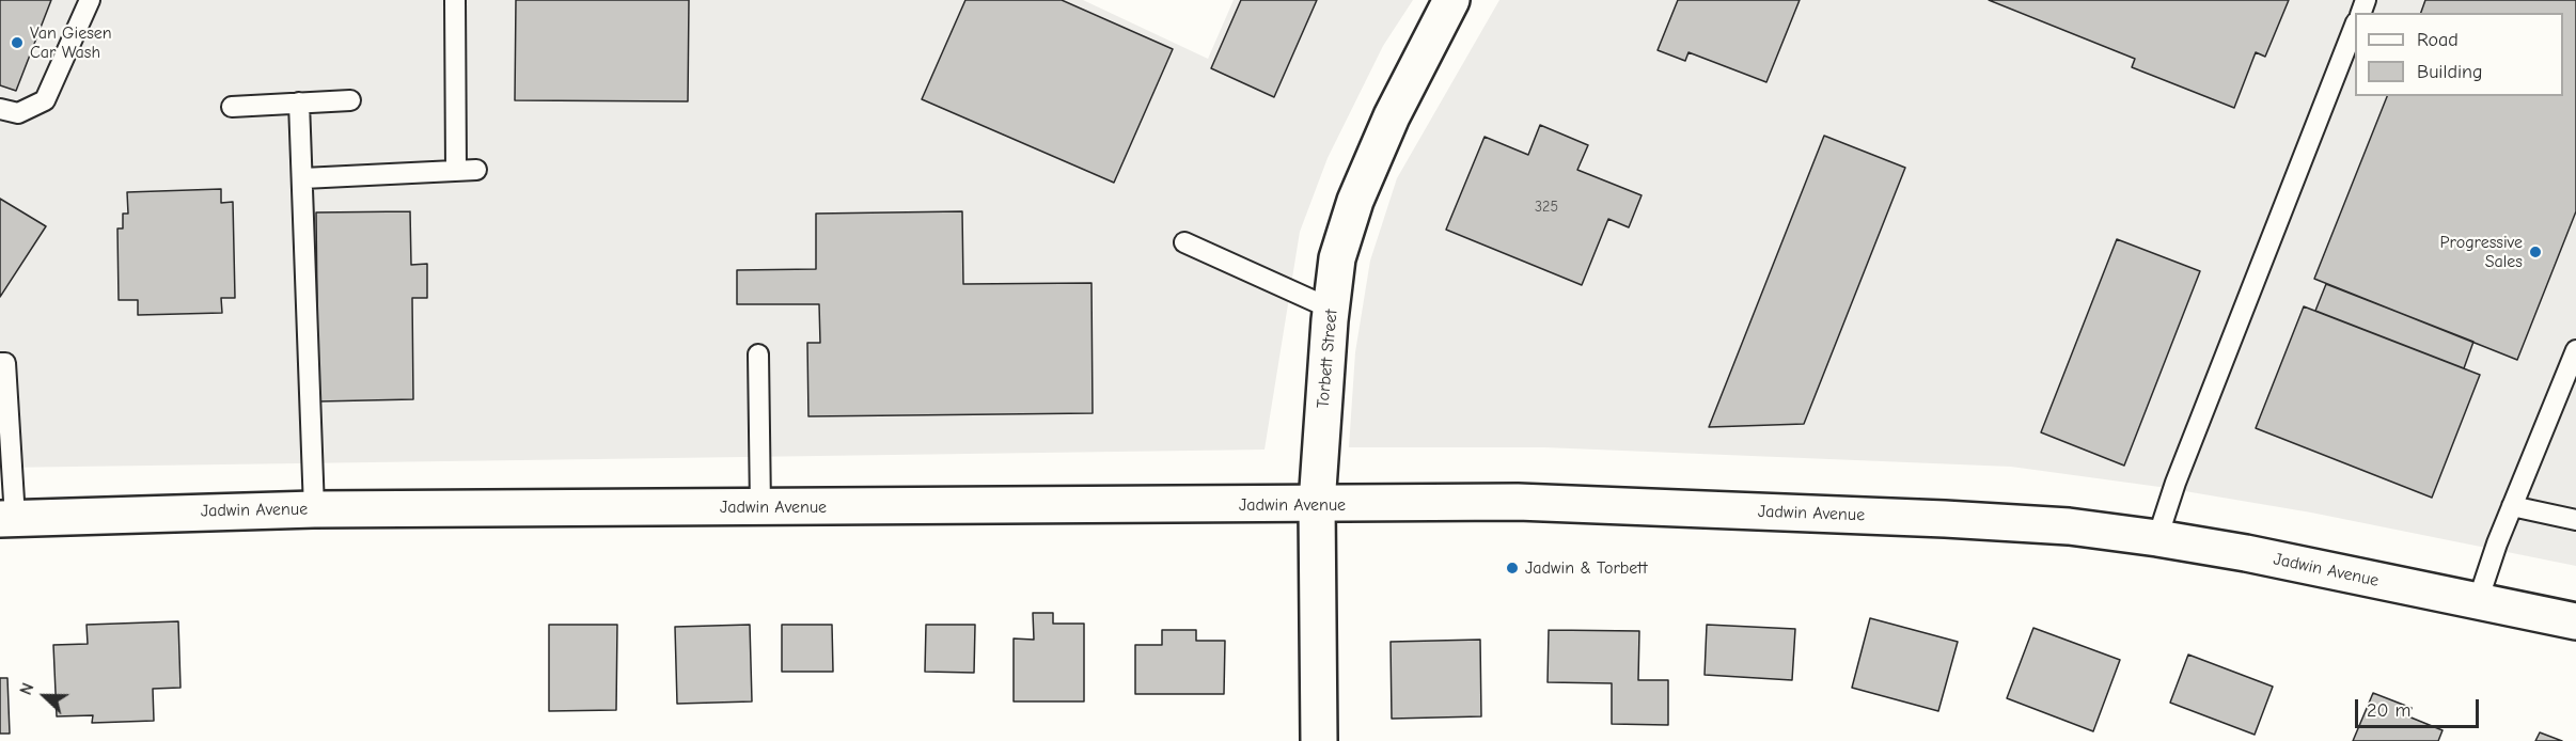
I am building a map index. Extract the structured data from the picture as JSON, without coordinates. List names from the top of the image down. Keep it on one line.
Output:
{"streets":{"main road":["Torbett Street","Jadwin Avenue"]},"crossings":[["Torbett Street","Jadwin Avenue"]],"places":["Van Giesen Car Wash","Progressive Sales","Jadwin & Torbett"],"house_numbers":["325"],"legend":["Road","Building"],"scale_bar":"20 m","north":"left"}
